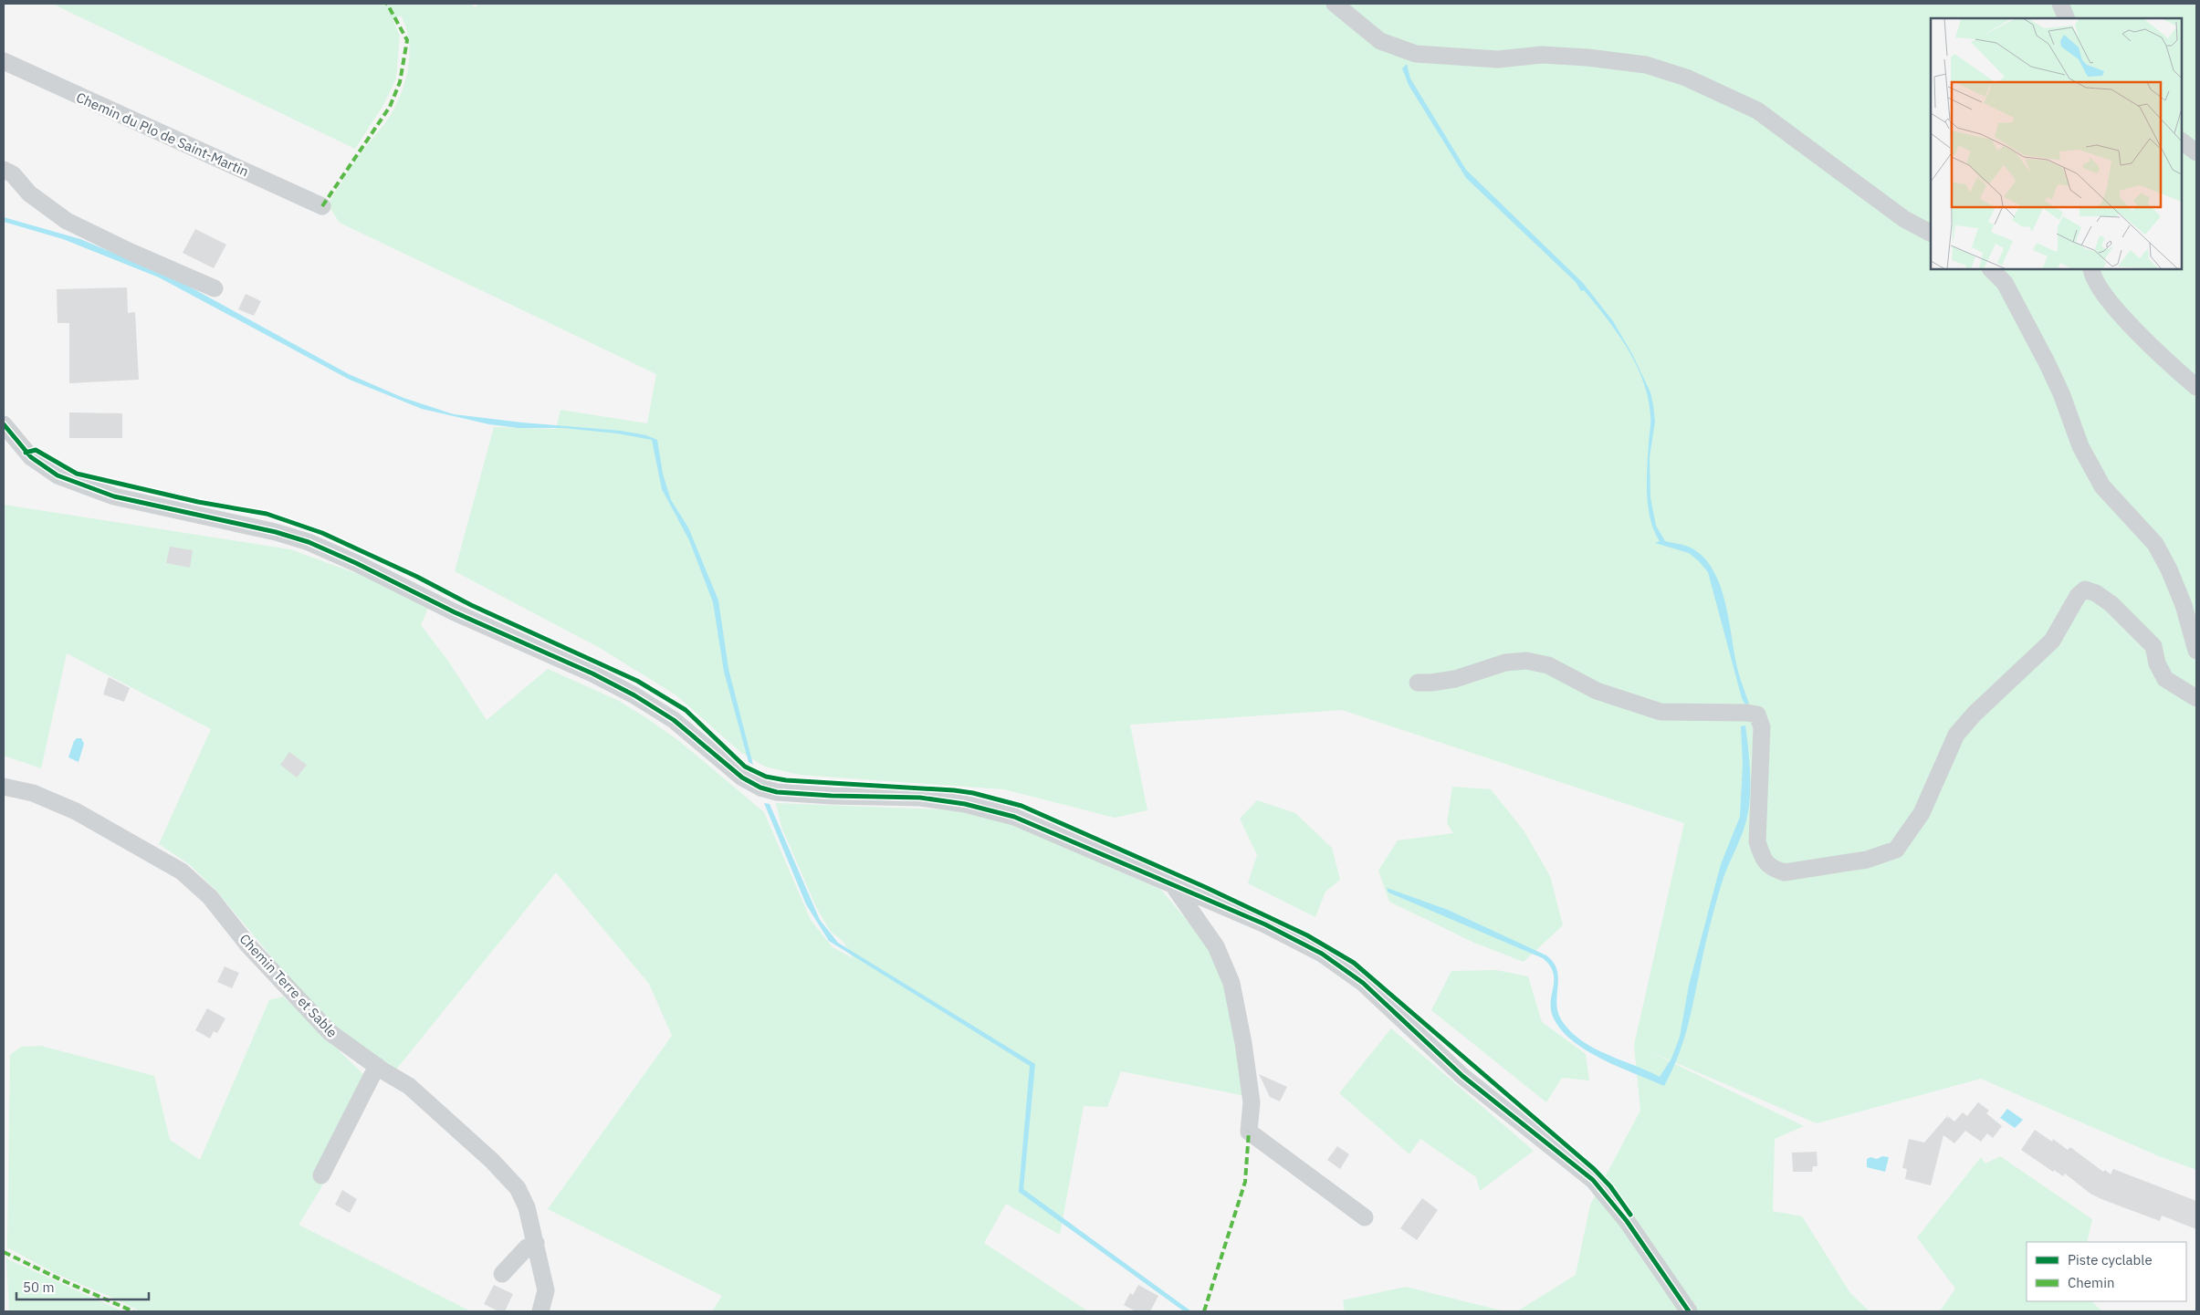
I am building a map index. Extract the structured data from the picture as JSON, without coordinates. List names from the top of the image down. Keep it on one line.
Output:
{"streets":{"street":["Chemin du Plo de Saint-Martin","Chemin Terre et Sable"]},"legend":["Piste cyclable","Chemin"],"scale_bar":"50 m"}
